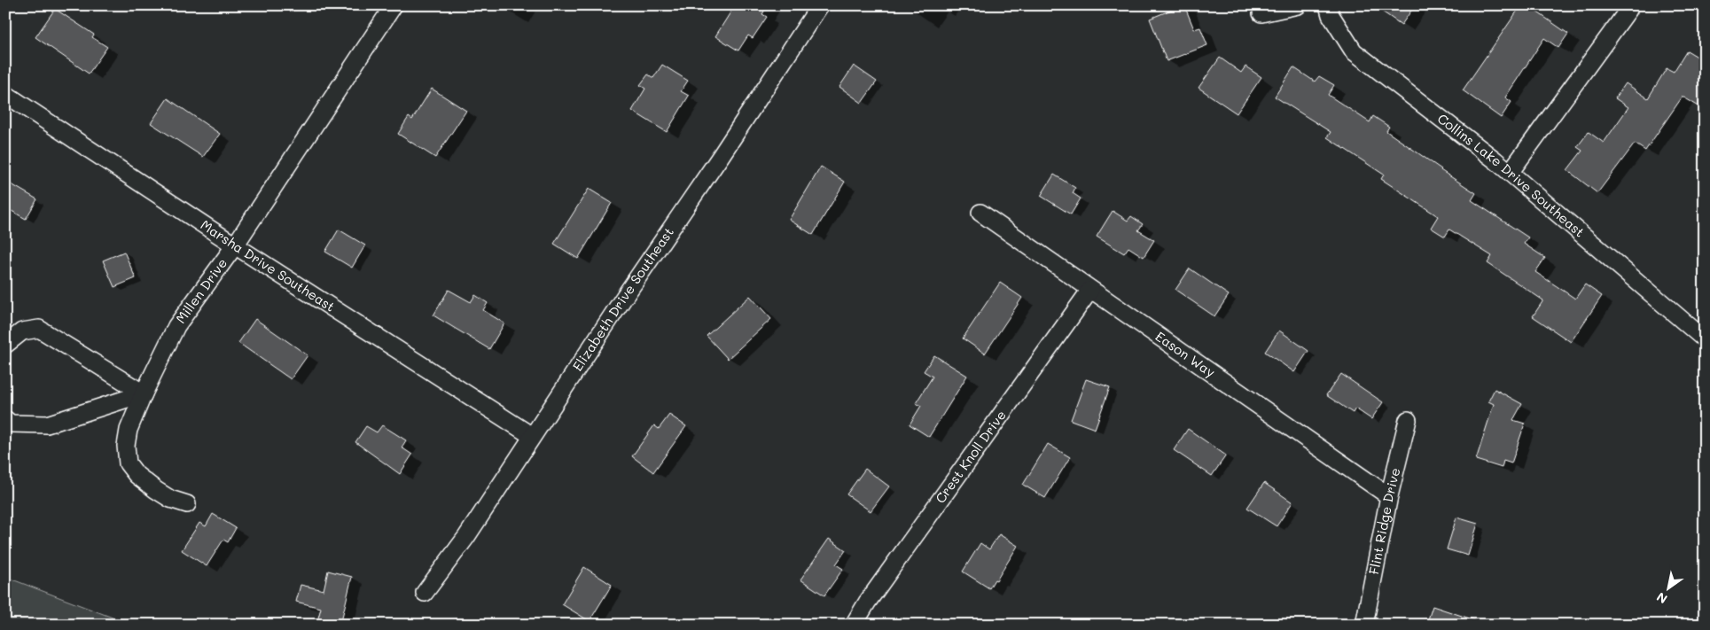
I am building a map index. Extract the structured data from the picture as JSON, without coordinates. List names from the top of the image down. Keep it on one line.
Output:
{"streets":{"street":["Collins Lake Drive Southeast","Marsha Drive Southeast","Millen Drive","Elizabeth Drive Southeast","Eason Way","Crest Knoll Drive","Flint Ridge Drive"]},"crossings":[["Marsha Drive Southeast","Millen Drive"],["Marsha Drive Southeast","Elizabeth Drive Southeast"],["Eason Way","Crest Knoll Drive"],["Eason Way","Flint Ridge Drive"]],"north":"bottom left"}
